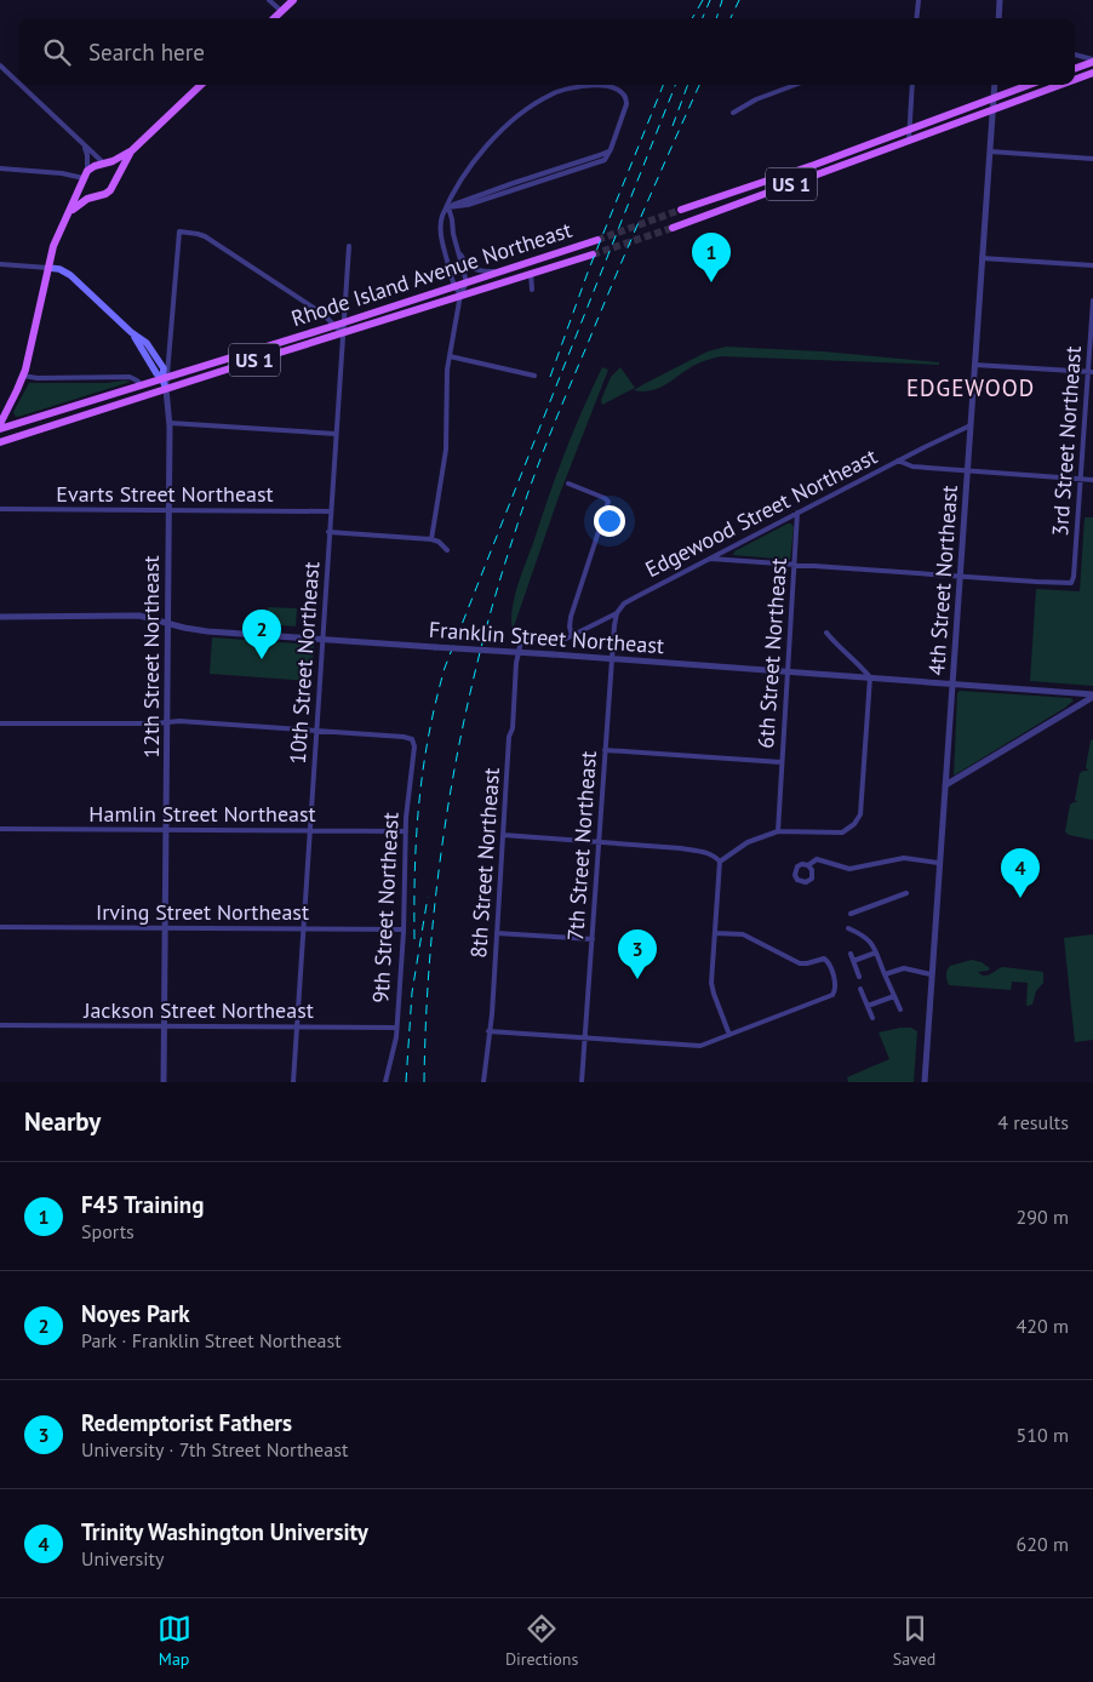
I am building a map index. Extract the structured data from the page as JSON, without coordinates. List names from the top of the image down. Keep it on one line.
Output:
{"streets":{"main road":["US 1","Rhode Island Avenue Northeast"],"street":["3rd Street Northeast","Evarts Street Northeast","Edgewood Street Northeast","4th Street Northeast","Franklin Street Northeast","6th Street Northeast","12th Street Northeast","10th Street Northeast","Hamlin Street Northeast","7th Street Northeast","8th Street Northeast","9th Street Northeast","Irving Street Northeast","Jackson Street Northeast"]},"crossings":[["US 1","4th Street Northeast"],["Rhode Island Avenue Northeast","12th Street Northeast"],["Rhode Island Avenue Northeast","10th Street Northeast"],["3rd Street Northeast","4th Street Northeast"],["Evarts Street Northeast","12th Street Northeast"],["Evarts Street Northeast","10th Street Northeast"],["Edgewood Street Northeast","4th Street Northeast"],["Edgewood Street Northeast","6th Street Northeast"],["Edgewood Street Northeast","7th Street Northeast"],["Edgewood Street Northeast","8th Street Northeast"],["4th Street Northeast","Franklin Street Northeast"],["Franklin Street Northeast","6th Street Northeast"],["Franklin Street Northeast","12th Street Northeast"],["Franklin Street Northeast","10th Street Northeast"],["Franklin Street Northeast","7th Street Northeast"],["12th Street Northeast","Hamlin Street Northeast"],["12th Street Northeast","Irving Street Northeast"],["12th Street Northeast","Jackson Street Northeast"],["10th Street Northeast","Hamlin Street Northeast"],["10th Street Northeast","9th Street Northeast"],["10th Street Northeast","Irving Street Northeast"],["10th Street Northeast","Jackson Street Northeast"],["Hamlin Street Northeast","9th Street Northeast"],["9th Street Northeast","Irving Street Northeast"],["9th Street Northeast","Jackson Street Northeast"]],"districts":["EDGEWOOD"],"page":{"search":"Search here","pins":["1","2","4","3"],"heading":["Nearby","4 results"],"list":[{"mark":"1","name":"F45 Training","note":"Sports","value":"290 m"},{"mark":"2","name":"Noyes Park","note":"Park · Franklin Street Northeast","value":"420 m"},{"mark":"3","name":"Redemptorist Fathers","note":"University · 7th Street Northeast","value":"510 m"},{"mark":"4","name":"Trinity Washington University","note":"University","value":"620 m"}],"nav":["Map","Directions","Saved"]}}
